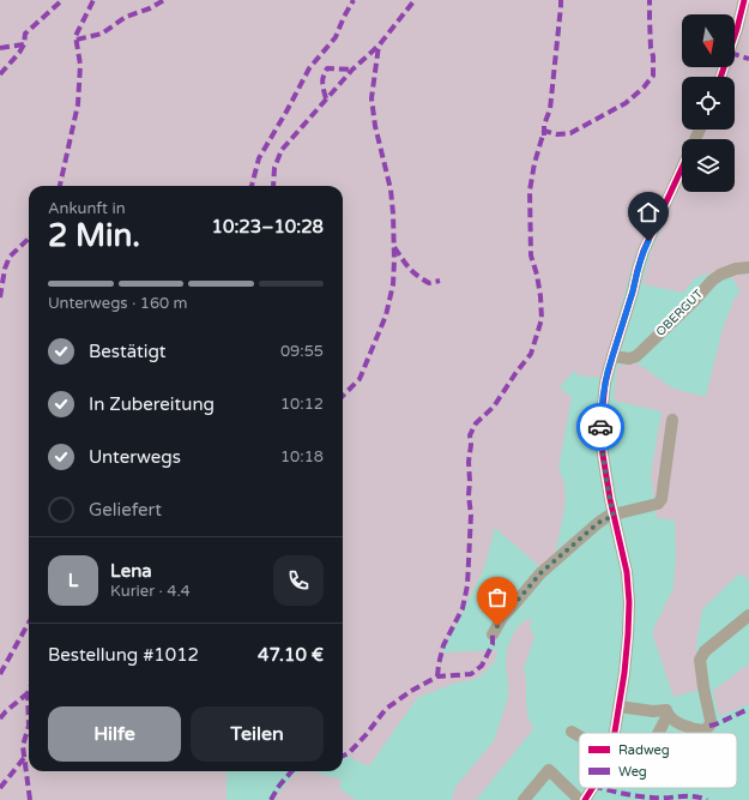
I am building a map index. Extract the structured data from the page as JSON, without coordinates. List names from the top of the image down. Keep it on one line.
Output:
{"streets":{"street":["OBERGUT"]},"legend":["Radweg","Weg"],"north":"bottom","page":{"heading":["2 Min.","Ankunft in","10:23–10:28"],"panel":["Lena","Kurier · 4.4","Bestellung #1012","47.10 €"],"bar":"Unterwegs · 160 m","list":[["Bestätigt","09:55"],["In Zubereitung","10:12"],["Unterwegs","10:18"],"Geliefert"],"round":"L","buttons":["Hilfe","Teilen"]}}
